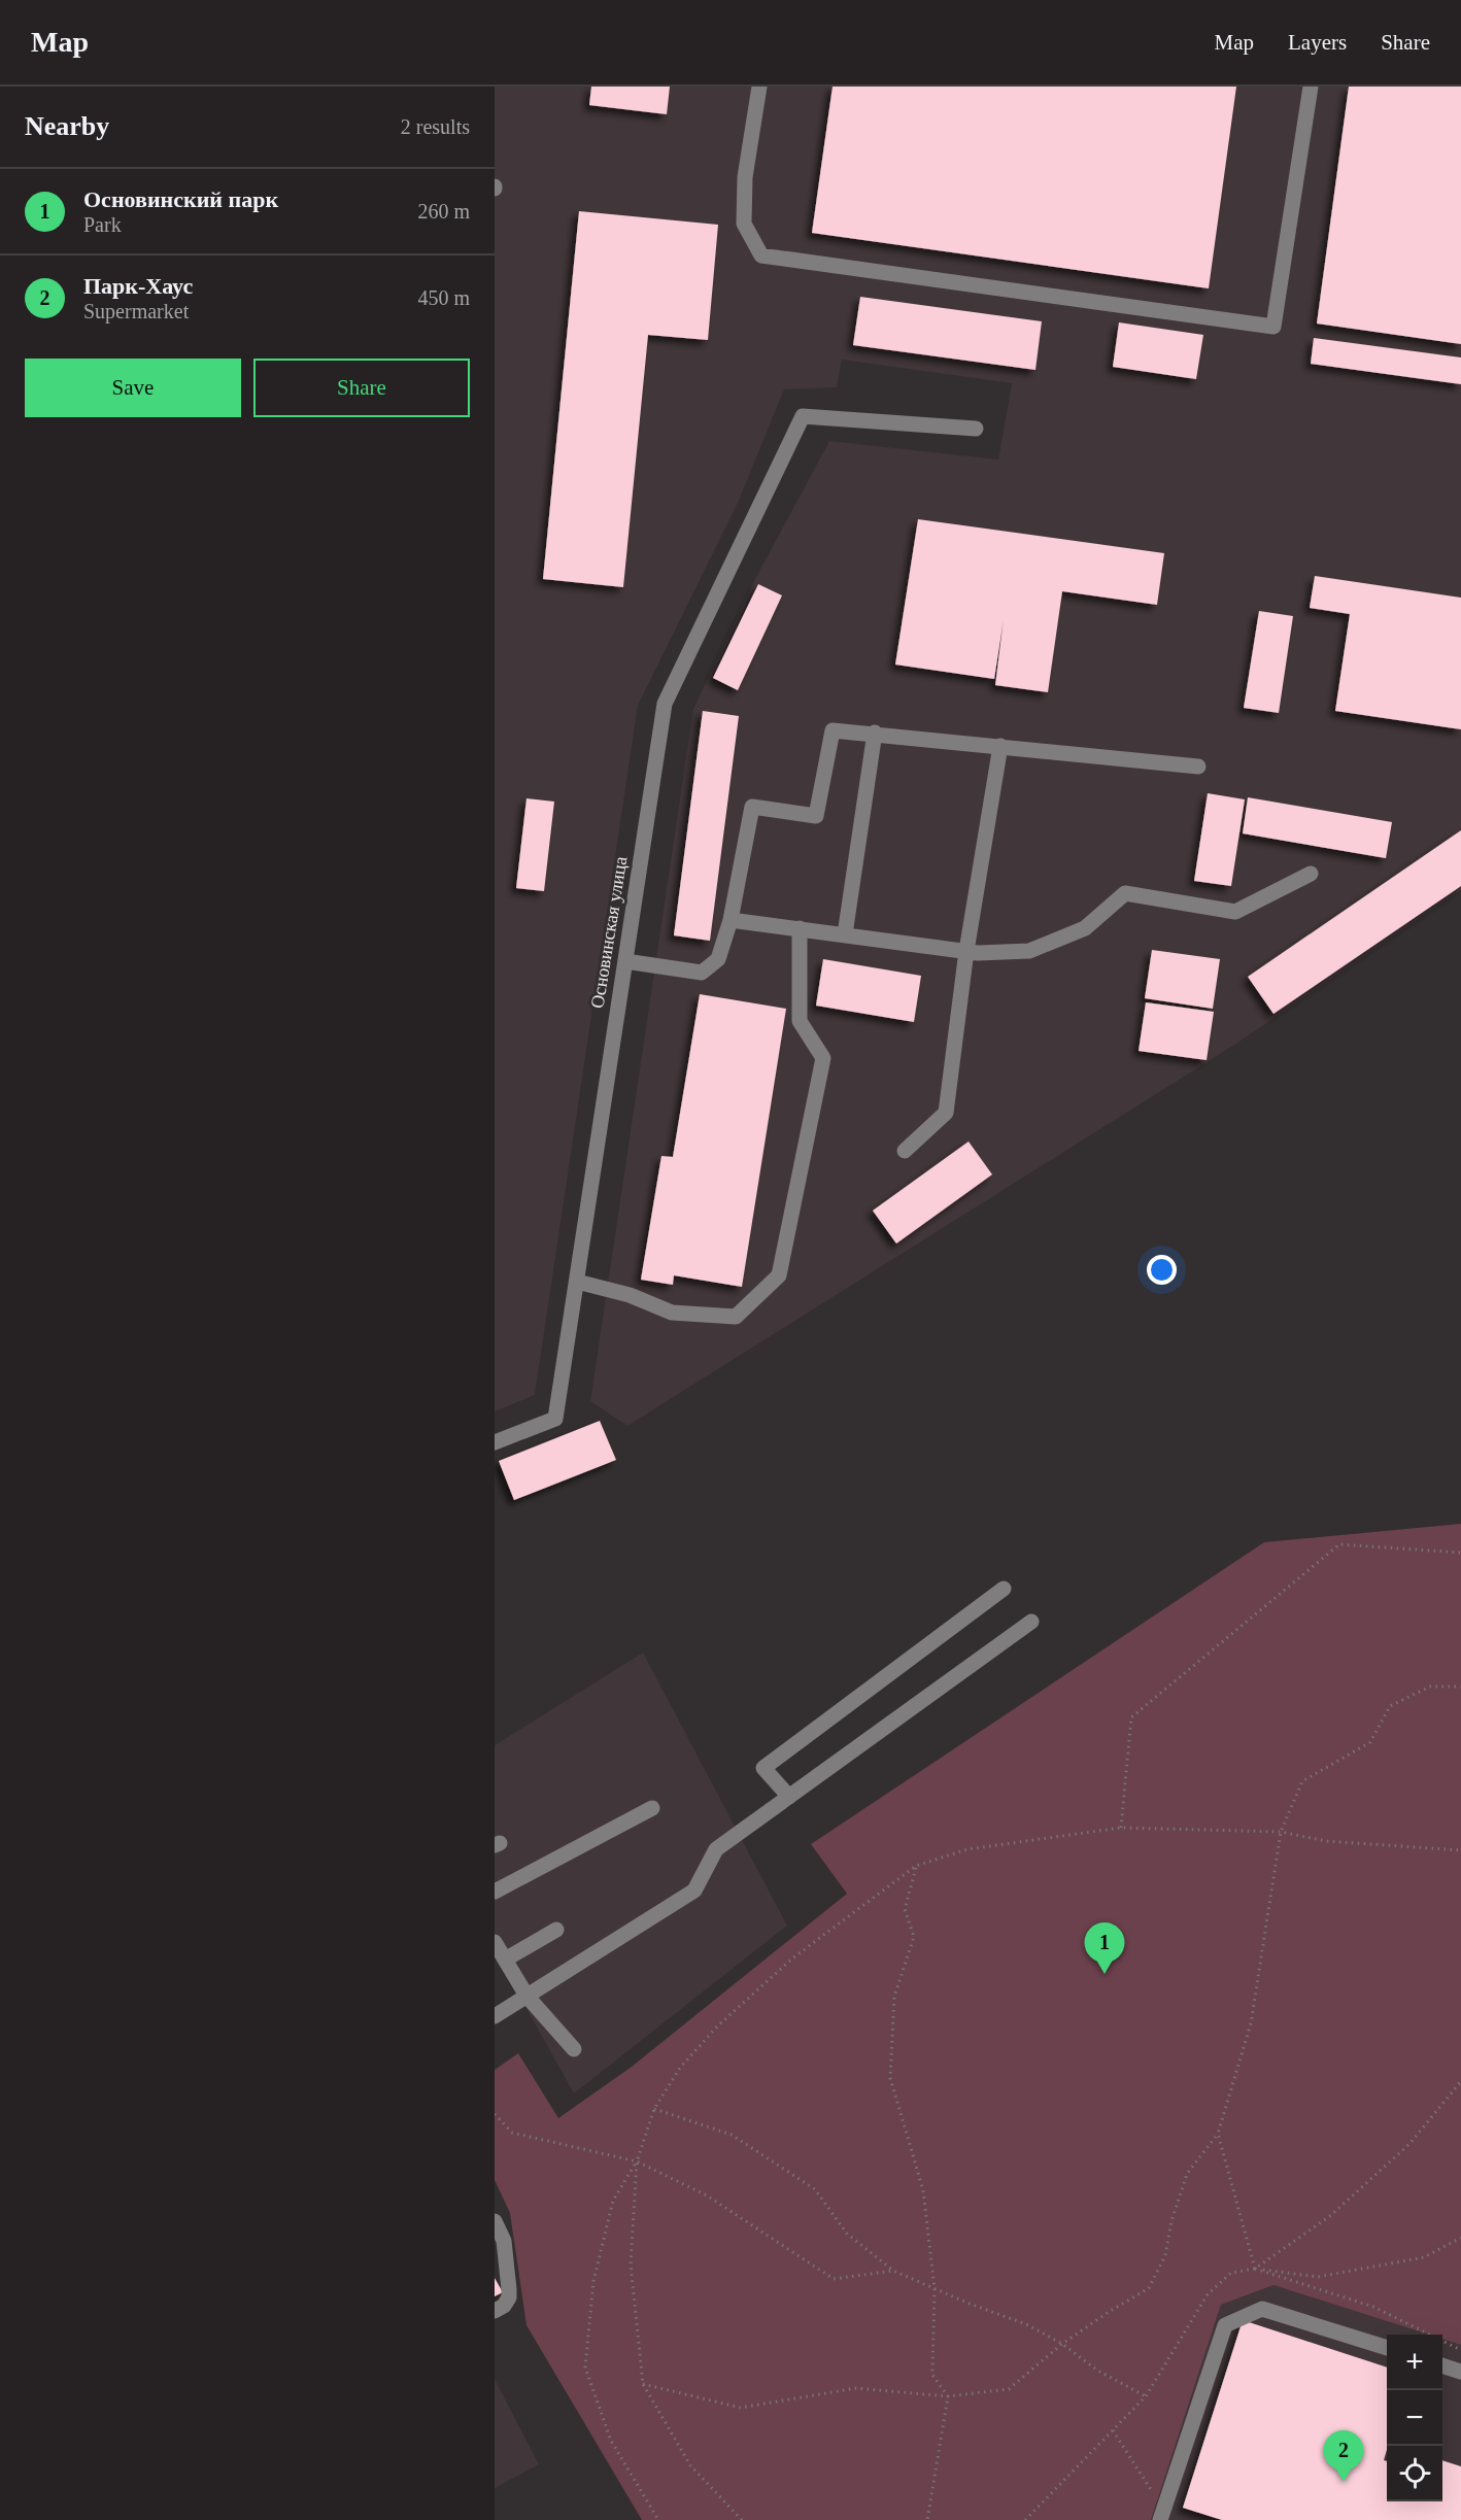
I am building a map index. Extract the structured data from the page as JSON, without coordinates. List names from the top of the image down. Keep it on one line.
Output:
{"streets":{"street":["Основинская улица"]},"page":{"header":"Map","nav":["Map","Layers","Share"],"heading":["Nearby","2 results"],"list":[{"mark":"1","name":"Основинский парк","note":"Park","value":"260 m"},{"mark":"2","name":"Парк-Хаус","note":"Supermarket","value":"450 m"}],"buttons":["Save","Share"],"pins":["1","2"],"map_buttons":["+","−"]}}
